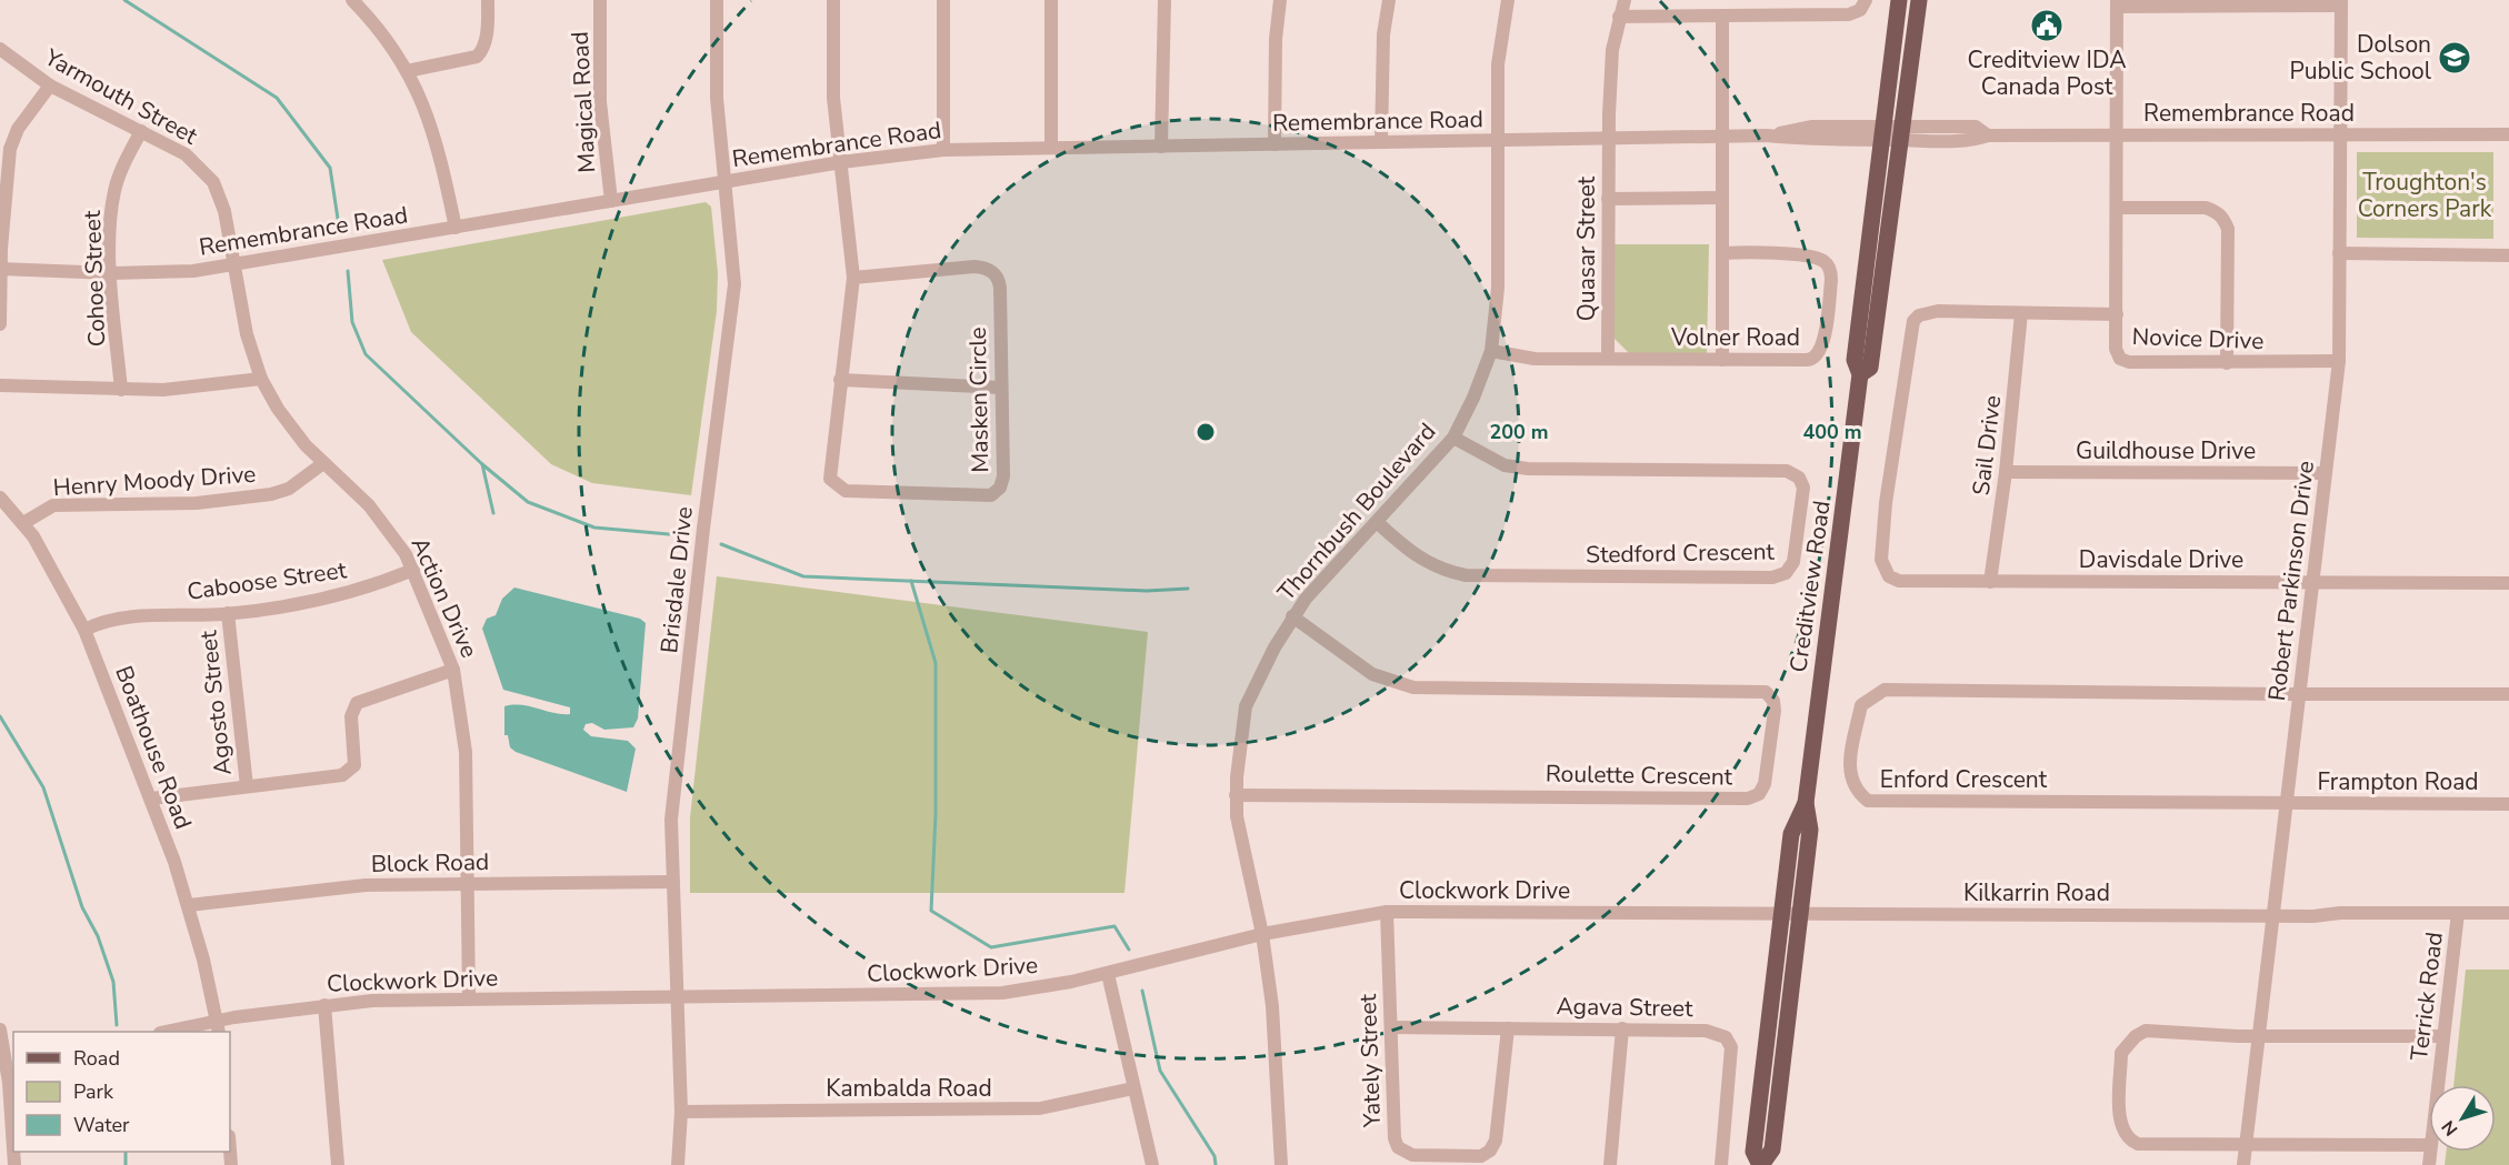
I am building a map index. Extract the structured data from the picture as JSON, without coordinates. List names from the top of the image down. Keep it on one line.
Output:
{"streets":{"main road":["Creditview Road"],"street":["Yarmouth Street","Magical Road","Remembrance Road","Quasar Street","Cohoe Street","Volner Road","Novice Drive","Masken Circle","Sail Drive","Guildhouse Drive","Henry Moody Drive","Thornbush Boulevard","Stedford Crescent","Davisdale Drive","Brisdale Drive","Caboose Street","Robert Parkinson Drive","Action Drive","Agosto Street","Boathouse Road","Roulette Crescent","Enford Crescent","Frampton Road","Block Road","Clockwork Drive","Kilkarrin Road","Terrick Road","Agava Street","Yately Street","Kambalda Road"]},"crossings":[["Yarmouth Street","Remembrance Road"],["Yarmouth Street","Cohoe Street"],["Yarmouth Street","Action Drive"],["Magical Road","Remembrance Road"],["Remembrance Road","Quasar Street"],["Remembrance Road","Cohoe Street"],["Remembrance Road","Novice Drive"],["Remembrance Road","Masken Circle"],["Remembrance Road","Thornbush Boulevard"],["Remembrance Road","Brisdale Drive"],["Remembrance Road","Robert Parkinson Drive"],["Remembrance Road","Creditview Road"],["Remembrance Road","Action Drive"],["Quasar Street","Volner Road"],["Volner Road","Thornbush Boulevard"],["Novice Drive","Robert Parkinson Drive"],["Sail Drive","Guildhouse Drive"],["Sail Drive","Davisdale Drive"],["Guildhouse Drive","Robert Parkinson Drive"],["Henry Moody Drive","Action Drive"],["Henry Moody Drive","Boathouse Road"],["Thornbush Boulevard","Stedford Crescent"],["Thornbush Boulevard","Roulette Crescent"],["Thornbush Boulevard","Clockwork Drive"],["Davisdale Drive","Robert Parkinson Drive"],["Brisdale Drive","Block Road"],["Brisdale Drive","Clockwork Drive"],["Brisdale Drive","Kambalda Road"],["Caboose Street","Action Drive"],["Caboose Street","Agosto Street"],["Caboose Street","Boathouse Road"],["Robert Parkinson Drive","Enford Crescent"],["Robert Parkinson Drive","Frampton Road"],["Robert Parkinson Drive","Kilkarrin Road"],["Creditview Road","Clockwork Drive"],["Creditview Road","Kilkarrin Road"],["Action Drive","Block Road"],["Action Drive","Clockwork Drive"],["Boathouse Road","Block Road"],["Boathouse Road","Clockwork Drive"],["Enford Crescent","Frampton Road"],["Clockwork Drive","Kilkarrin Road"],["Clockwork Drive","Yately Street"],["Kilkarrin Road","Terrick Road"],["Agava Street","Yately Street"]],"parks":["Troughton's Corners Park"],"places":{"public building":["Creditview IDA Canada Post"],"school or university":["Dolson Public School"]},"legend":["Road","Park","Water"],"north":"bottom left","rings":["200 m","400 m"]}
